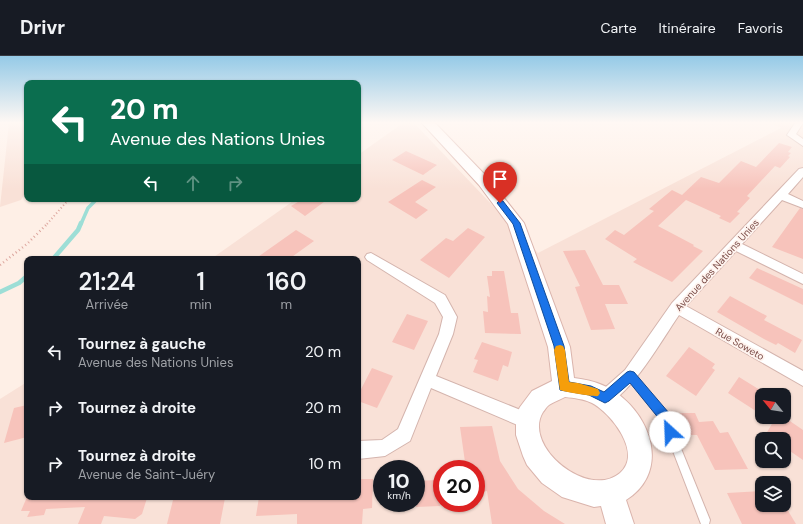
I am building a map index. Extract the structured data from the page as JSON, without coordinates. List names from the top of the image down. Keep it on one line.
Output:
{"streets":{"street":["Avenue des Nations Unies","Rue Soweto"]},"crossings":[["Avenue des Nations Unies","Rue Soweto"]],"north":"top left","page":{"header":"Drivr","nav":["Carte","Itinéraire","Favoris"],"turn":["20 m","Avenue des Nations Unies"],"eta":["21:24","Arrivée","1","min","160","m"],"list":[{"name":"Tournez à gauche","note":"Avenue des Nations Unies","value":"20 m"},{"name":"Tournez à droite","value":"20 m"},{"name":"Tournez à droite","note":"Avenue de Saint-Juéry","value":"10 m"}],"speed":"10 km/h","limit":"20"}}
